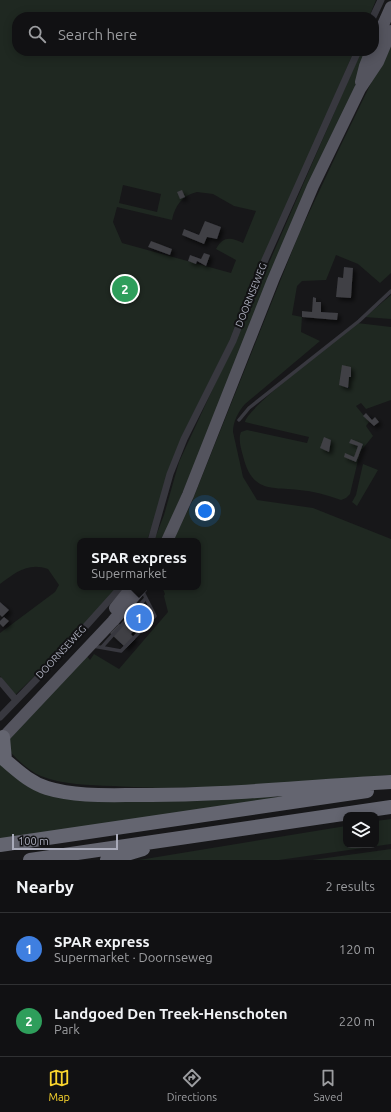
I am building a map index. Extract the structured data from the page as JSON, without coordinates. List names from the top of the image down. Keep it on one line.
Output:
{"streets":{"main road":["DOORNSEWEG"]},"scale_bar":"100 m","page":{"search":"Search here","pins":["2","1"],"popup":["SPAR express","Supermarket"],"scale":"100 m","heading":["Nearby","2 results"],"list":[{"mark":"1","name":"SPAR express","note":"Supermarket · Doornseweg","value":"120 m"},{"mark":"2","name":"Landgoed Den Treek-Henschoten","note":"Park","value":"220 m"}],"nav":["Map","Directions","Saved"]}}
